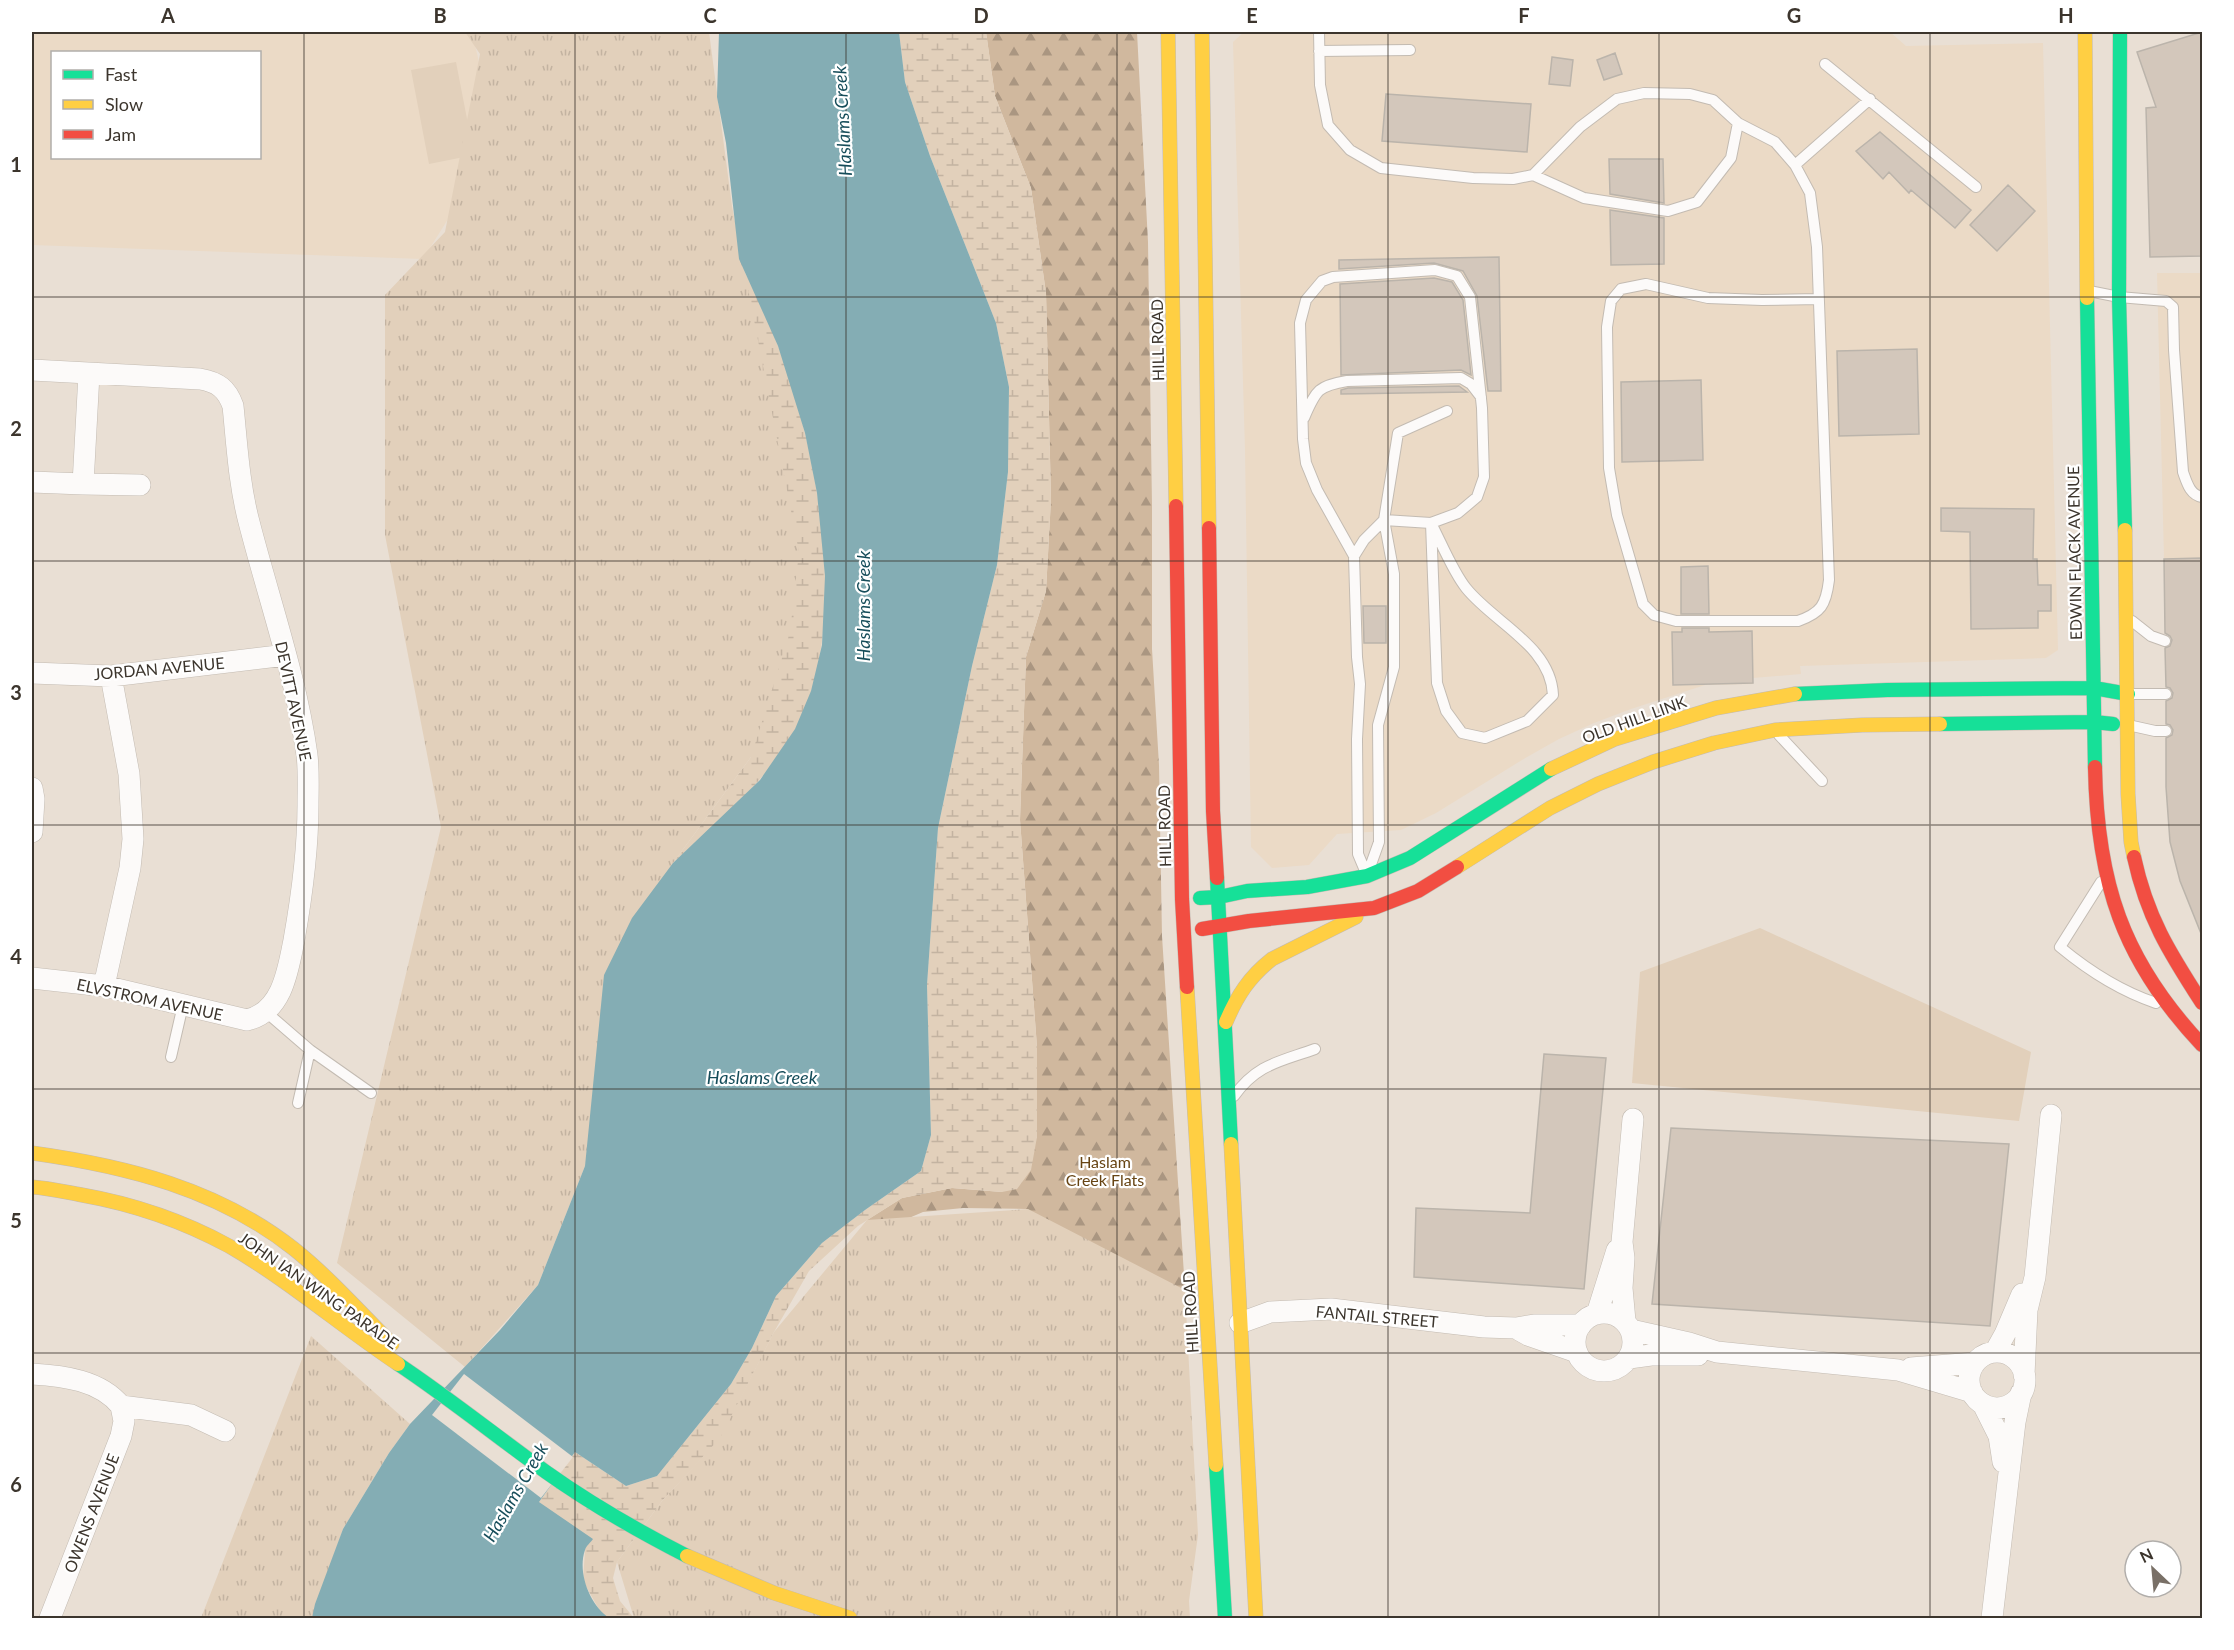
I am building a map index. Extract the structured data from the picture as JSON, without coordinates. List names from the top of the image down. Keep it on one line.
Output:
{"streets":{"street":["HILL ROAD","EDWIN FLACK AVENUE","JORDAN AVENUE","DEVITT AVENUE","OLD HILL LINK","ELVSTROM AVENUE","JOHN IAN WING PARADE","FANTAIL STREET","OWENS AVENUE"]},"crossings":[["HILL ROAD","OLD HILL LINK"],["EDWIN FLACK AVENUE","OLD HILL LINK"],["JORDAN AVENUE","DEVITT AVENUE"],["DEVITT AVENUE","ELVSTROM AVENUE"]],"water":["Haslams Creek"],"parks":["Haslam Creek Flats"],"legend":["Fast","Slow","Jam"],"north":"top left","grid":{"columns":["A","B","C","D","E","F","G","H"],"rows":["1","2","3","4","5","6"]}}
